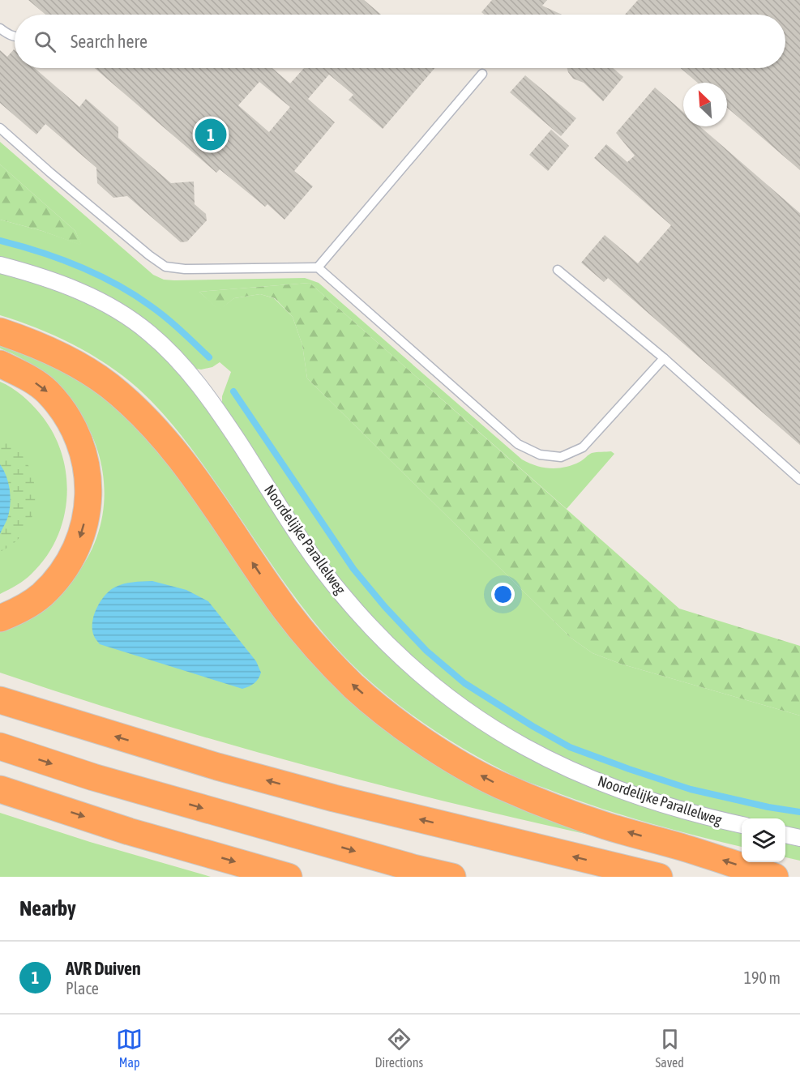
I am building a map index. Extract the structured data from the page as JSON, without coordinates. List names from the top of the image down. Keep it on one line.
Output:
{"streets":{"street":["Noordelijke Parallelweg"]},"north":"top left","page":{"search":"Search here","pins":"1","heading":"Nearby","list":[{"mark":"1","name":"AVR Duiven","note":"Place","value":"190 m"}],"nav":["Map","Directions","Saved"]}}
